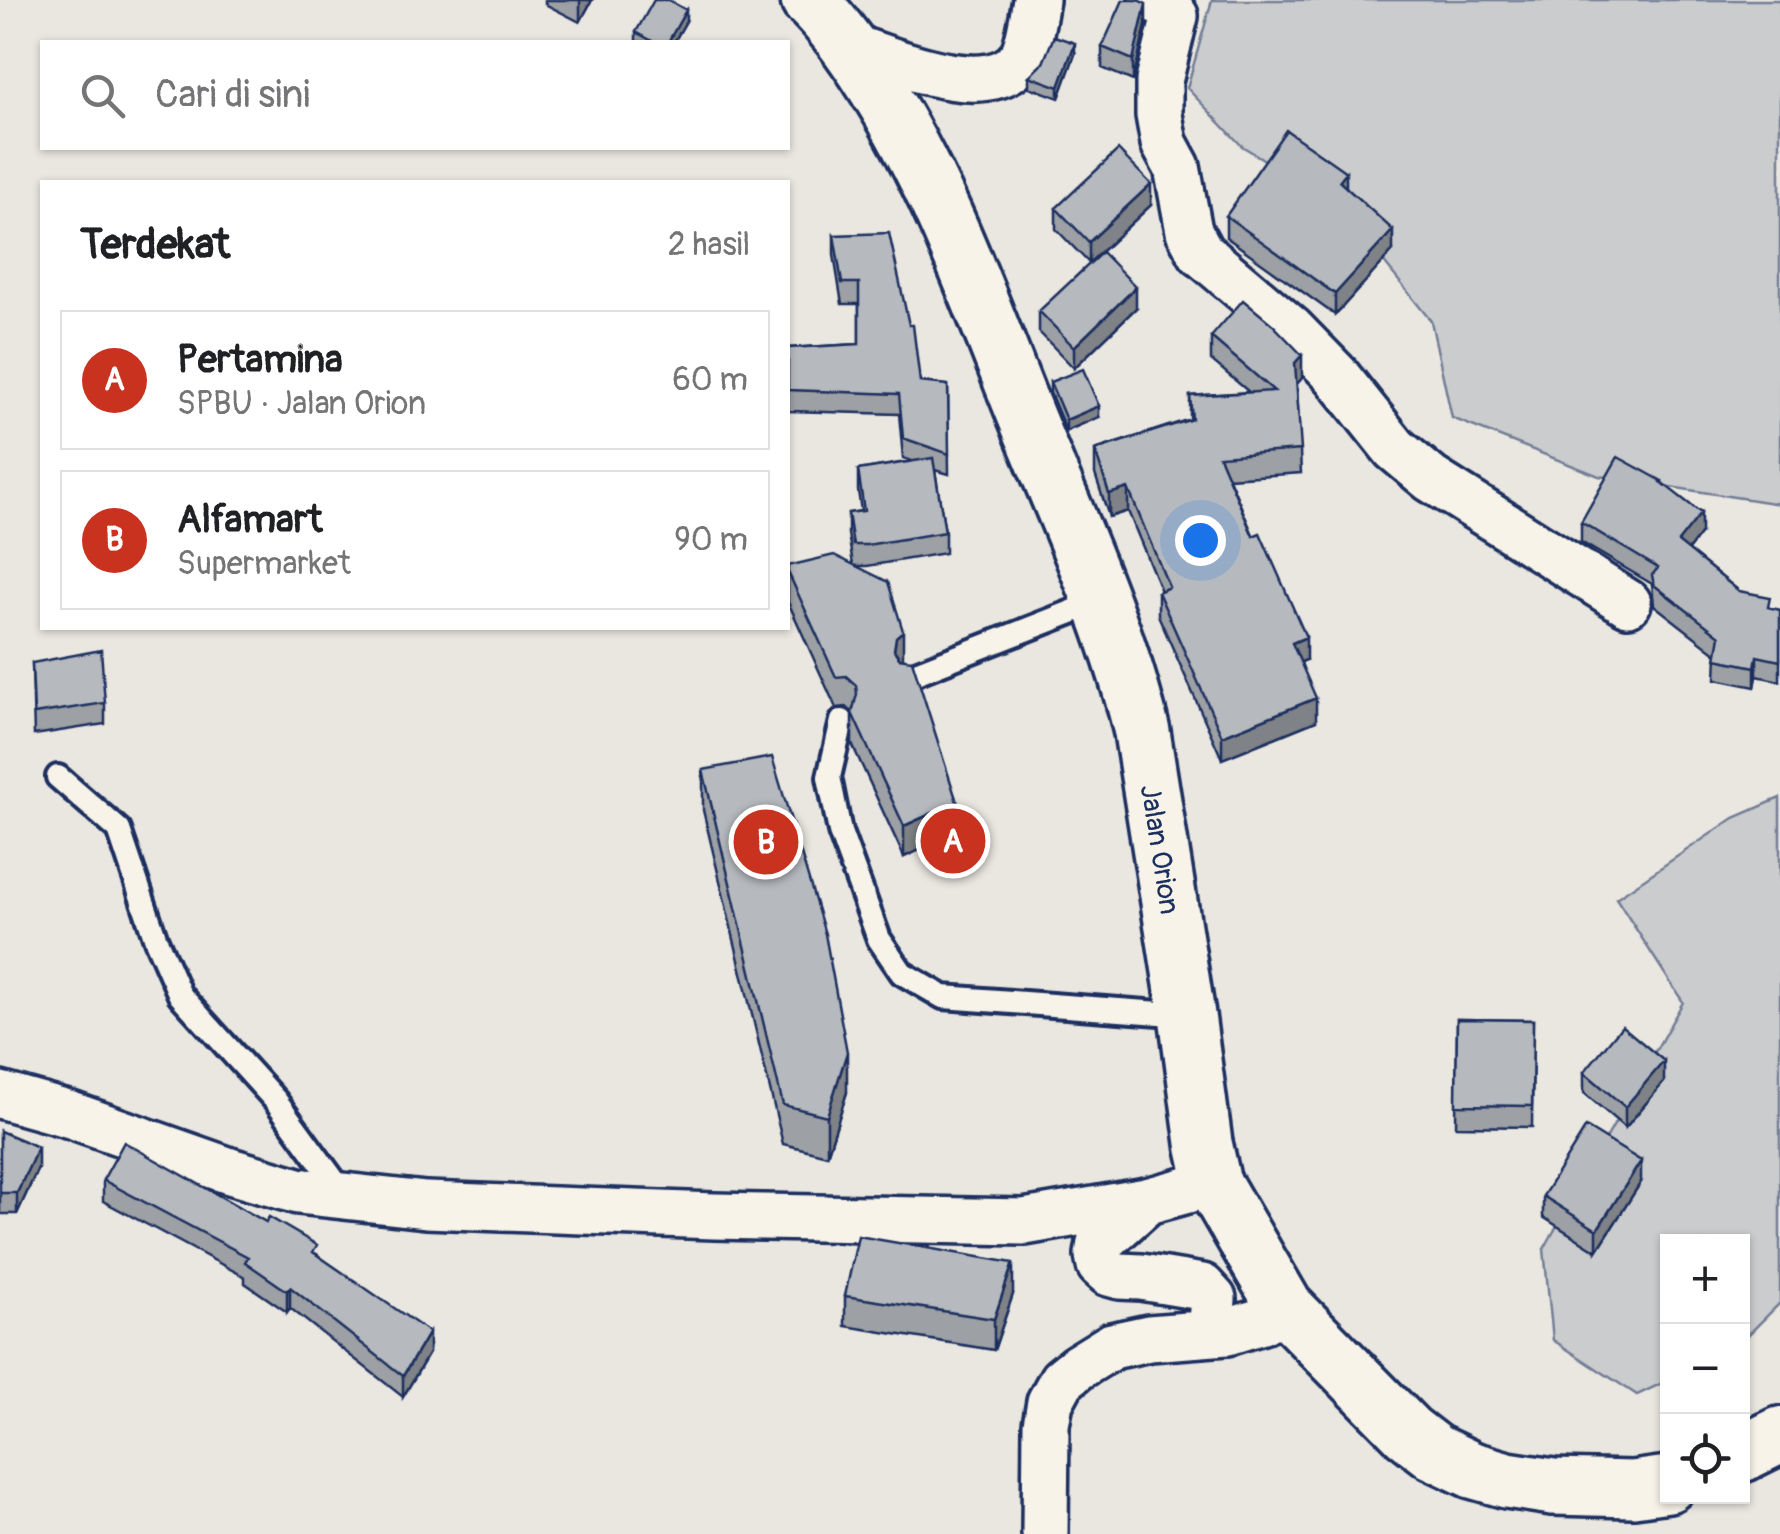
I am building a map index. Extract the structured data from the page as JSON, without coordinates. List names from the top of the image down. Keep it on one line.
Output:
{"streets":{"highway":["Jalan Orion"]},"page":{"search":"Cari di sini","heading":["Terdekat","2 hasil"],"list":[{"mark":"A","name":"Pertamina","note":"SPBU · Jalan Orion","value":"60 m"},{"mark":"B","name":"Alfamart","note":"Supermarket","value":"90 m"}],"pins":["A","B"],"map_buttons":["+","−"]}}
